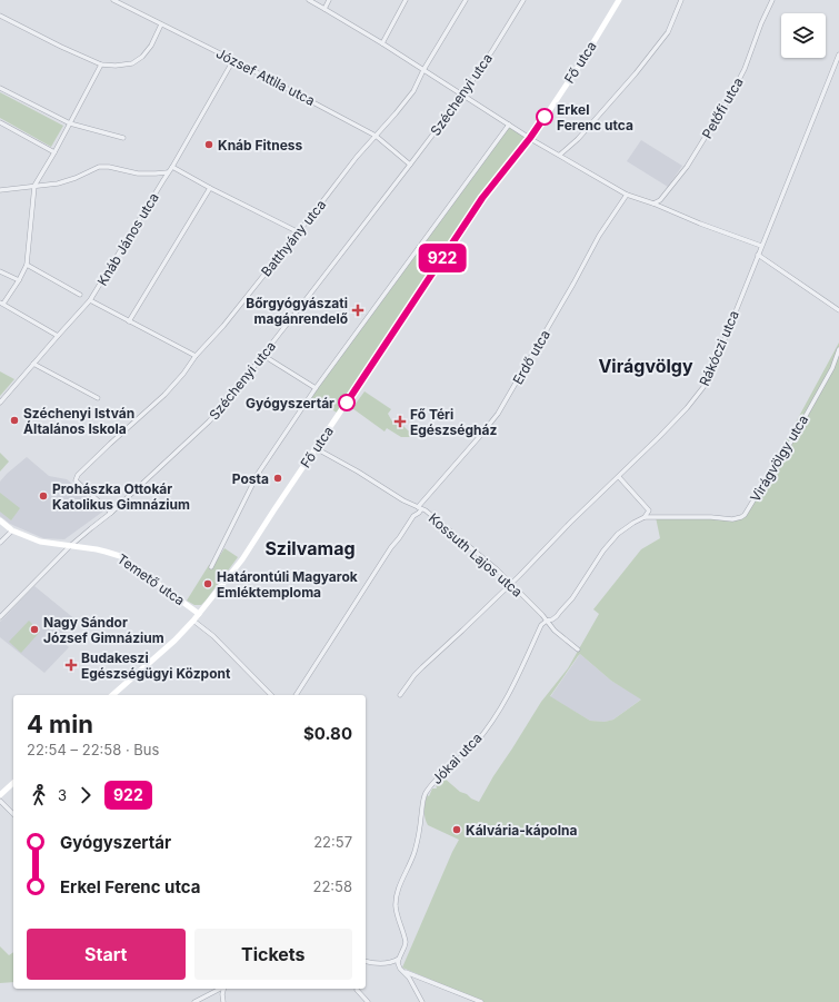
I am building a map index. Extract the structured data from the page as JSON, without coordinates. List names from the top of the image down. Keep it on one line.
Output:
{"streets":{"main road":["Fő utca","Temető utca"],"street":["József Attila utca","Széchenyi utca","Petőfi utca","Batthyány utca","Knáb János utca","Rákóczi utca","Erdő utca","Virágvölgy utca","Kossuth Lajos utca","Jókai utca"]},"crossings":[["Fő utca","Kossuth Lajos utca"],["Fő utca","Temető utca"],["József Attila utca","Széchenyi utca"],["József Attila utca","Batthyány utca"],["József Attila utca","Knáb János utca"],["Széchenyi utca","Batthyány utca"],["Széchenyi utca","Temető utca"],["Rákóczi utca","Kossuth Lajos utca"],["Erdő utca","Kossuth Lajos utca"],["Kossuth Lajos utca","Jókai utca"]],"districts":["Virágvölgy","Szilvamag"],"places":{"other":["Erkel Ferenc utca","Knáb Fitness","Gyógyszertár","Széchenyi István Általános Iskola","Posta","Prohászka Ottokár Katolikus Gimnázium","Határontúli Magyarok Emléktemploma","Nagy Sándor József Gimnázium","Kálvária-kápolna"],"health":["Bőrgyógyászati magánrendelő","Fő Téri Egészségház","Budakeszi Egészségügyi Központ"]},"lines":["bus line 922"],"page":{"on_map":"922","heading":["4 min","22:54 – 22:58 · Bus","$0.80"],"legs":["3","922"],"list":[{"name":"Gyógyszertár","value":"22:57"},{"name":"Erkel Ferenc utca","value":"22:58"}],"buttons":["Start","Tickets"]}}
